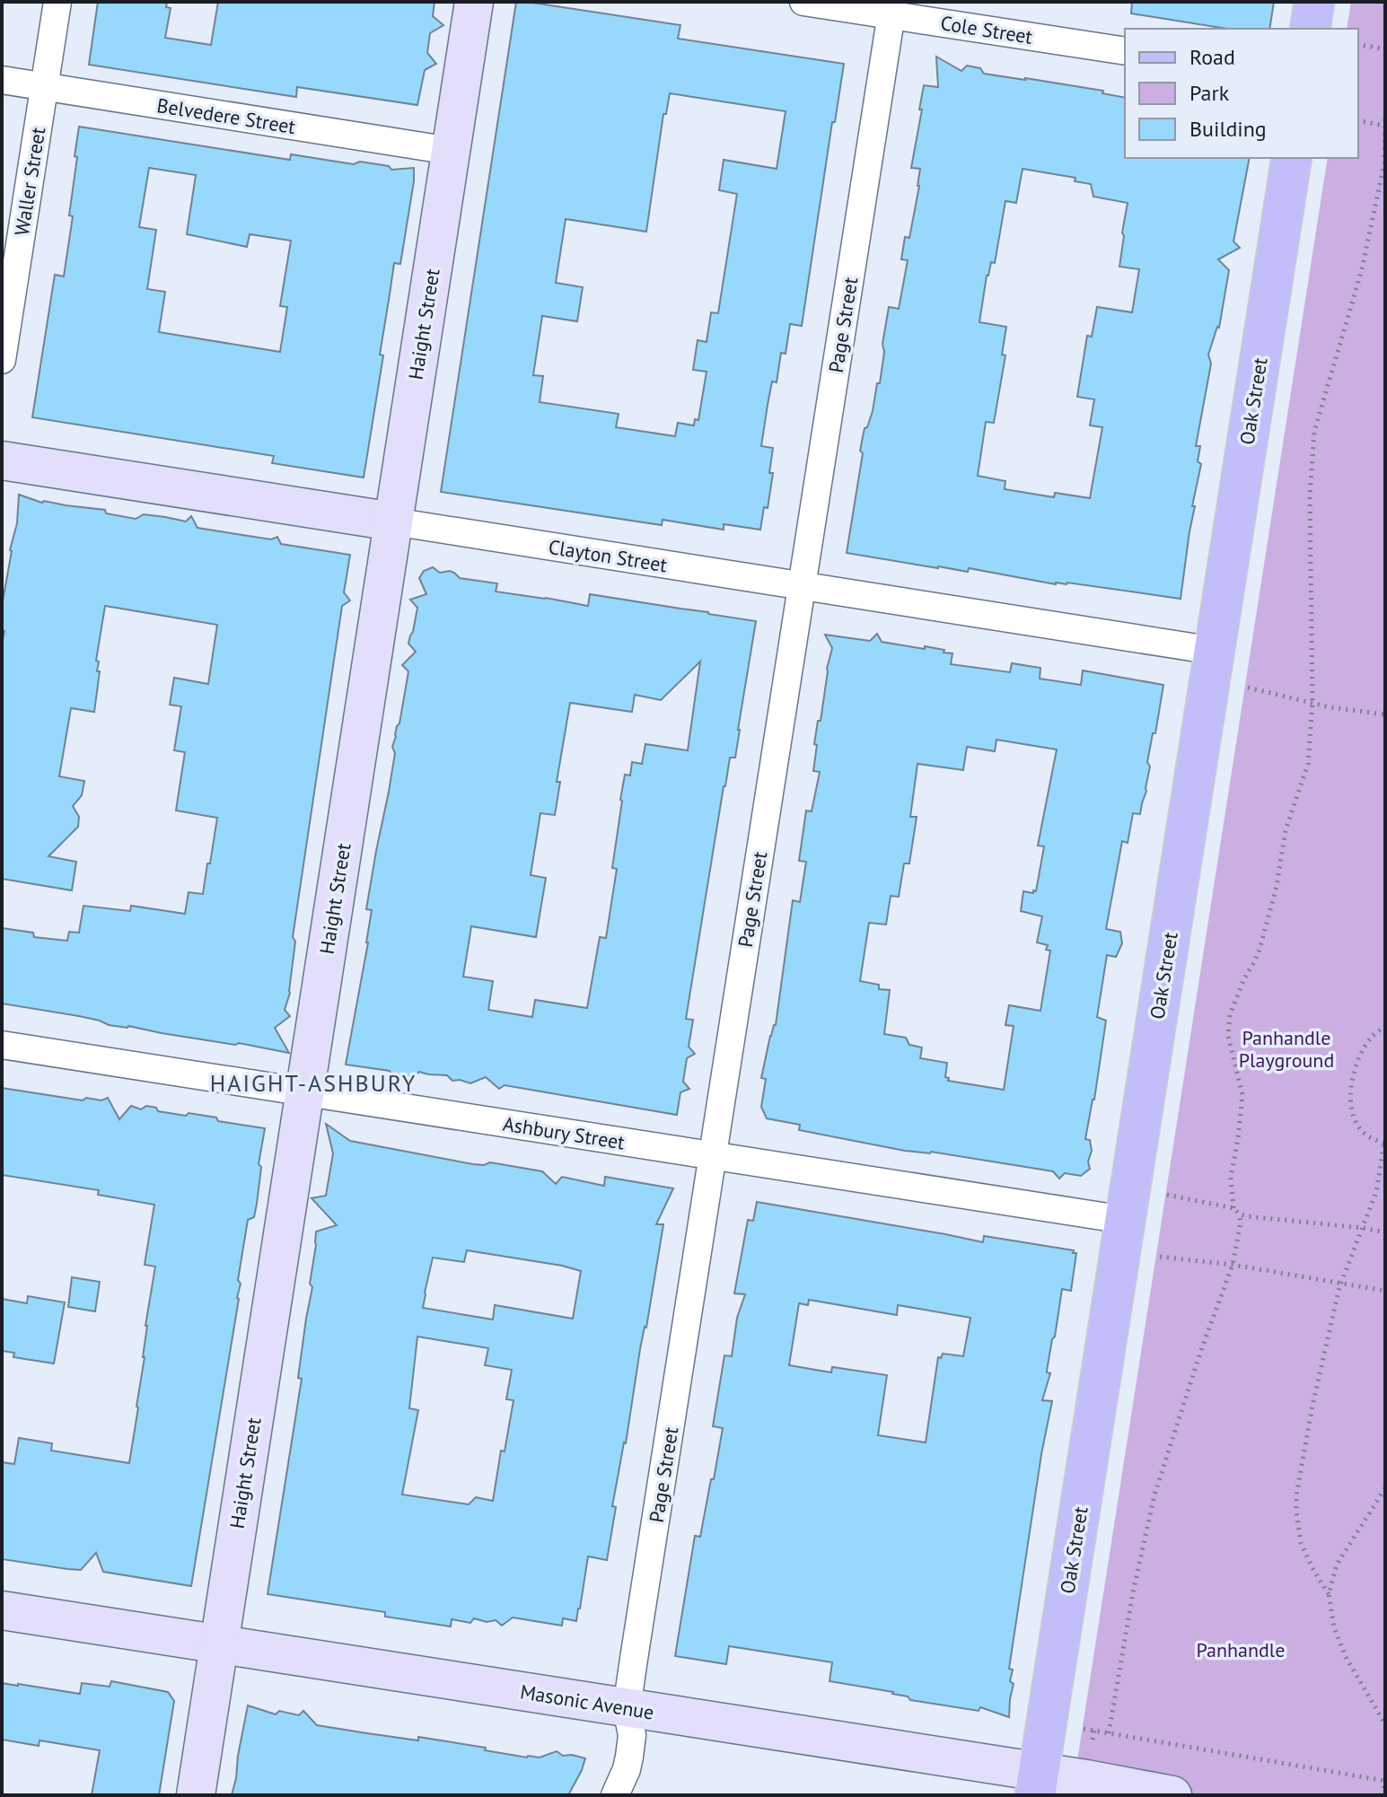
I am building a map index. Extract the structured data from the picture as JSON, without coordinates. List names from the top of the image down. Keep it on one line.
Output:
{"streets":{"main road":["Oak Street"],"street":["Cole Street","Belvedere Street","Waller Street","Haight Street","Page Street","Clayton Street","Ashbury Street","Masonic Avenue"]},"crossings":[["Cole Street","Page Street"],["Belvedere Street","Waller Street"],["Belvedere Street","Haight Street"],["Haight Street","Clayton Street"],["Haight Street","Ashbury Street"],["Haight Street","Masonic Avenue"],["Page Street","Clayton Street"],["Page Street","Ashbury Street"],["Page Street","Masonic Avenue"],["Oak Street","Clayton Street"],["Oak Street","Ashbury Street"],["Oak Street","Masonic Avenue"]],"districts":["HAIGHT-ASHBURY"],"parks":["Panhandle Playground","Panhandle"],"legend":["Road","Park","Building"]}
